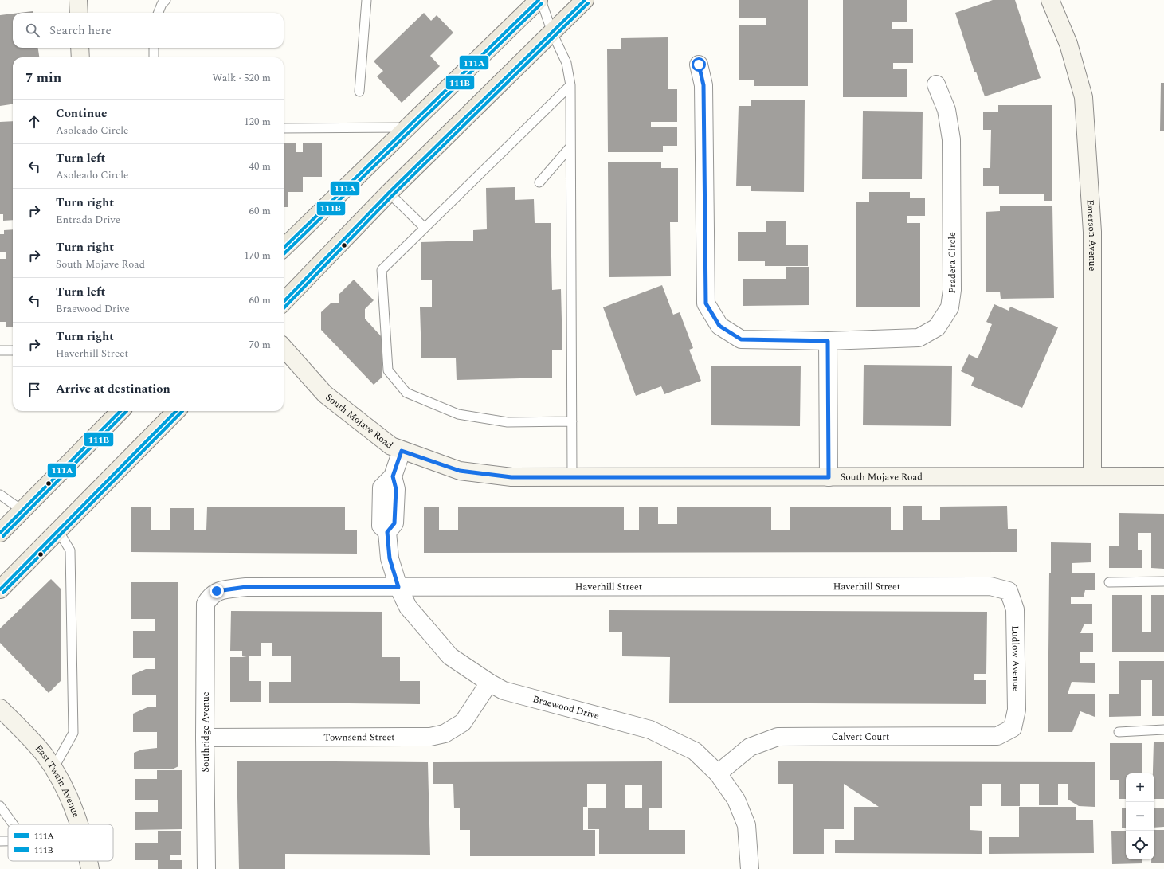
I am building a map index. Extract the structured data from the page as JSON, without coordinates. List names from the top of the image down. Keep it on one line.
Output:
{"streets":{"street":["Emerson Avenue","Pradera Circle","South Mojave Road","Haverhill Street","Ludlow Avenue","Braewood Drive","Southridge Avenue","Townsend Street","Calvert Court","East Twain Avenue"]},"crossings":[["Emerson Avenue","South Mojave Road"],["South Mojave Road","Braewood Drive"],["Haverhill Street","Ludlow Avenue"],["Haverhill Street","Braewood Drive"],["Haverhill Street","Southridge Avenue"],["Ludlow Avenue","Calvert Court"],["Braewood Drive","Townsend Street"],["Braewood Drive","Calvert Court"],["Southridge Avenue","Townsend Street"]],"lines":["transit line 111A","transit line 111B"],"legend":["111A","111B"],"page":{"search":"Search here","heading":["7 min","Walk · 520 m"],"list":[["Continue","Asoleado Circle","120 m"],["Turn left","Asoleado Circle","40 m"],["Turn right","Entrada Drive","60 m"],["Turn right","South Mojave Road","170 m"],["Turn left","Braewood Drive","60 m"],["Turn right","Haverhill Street","70 m"],"Arrive at destination"],"map_buttons":["+","−"]}}
